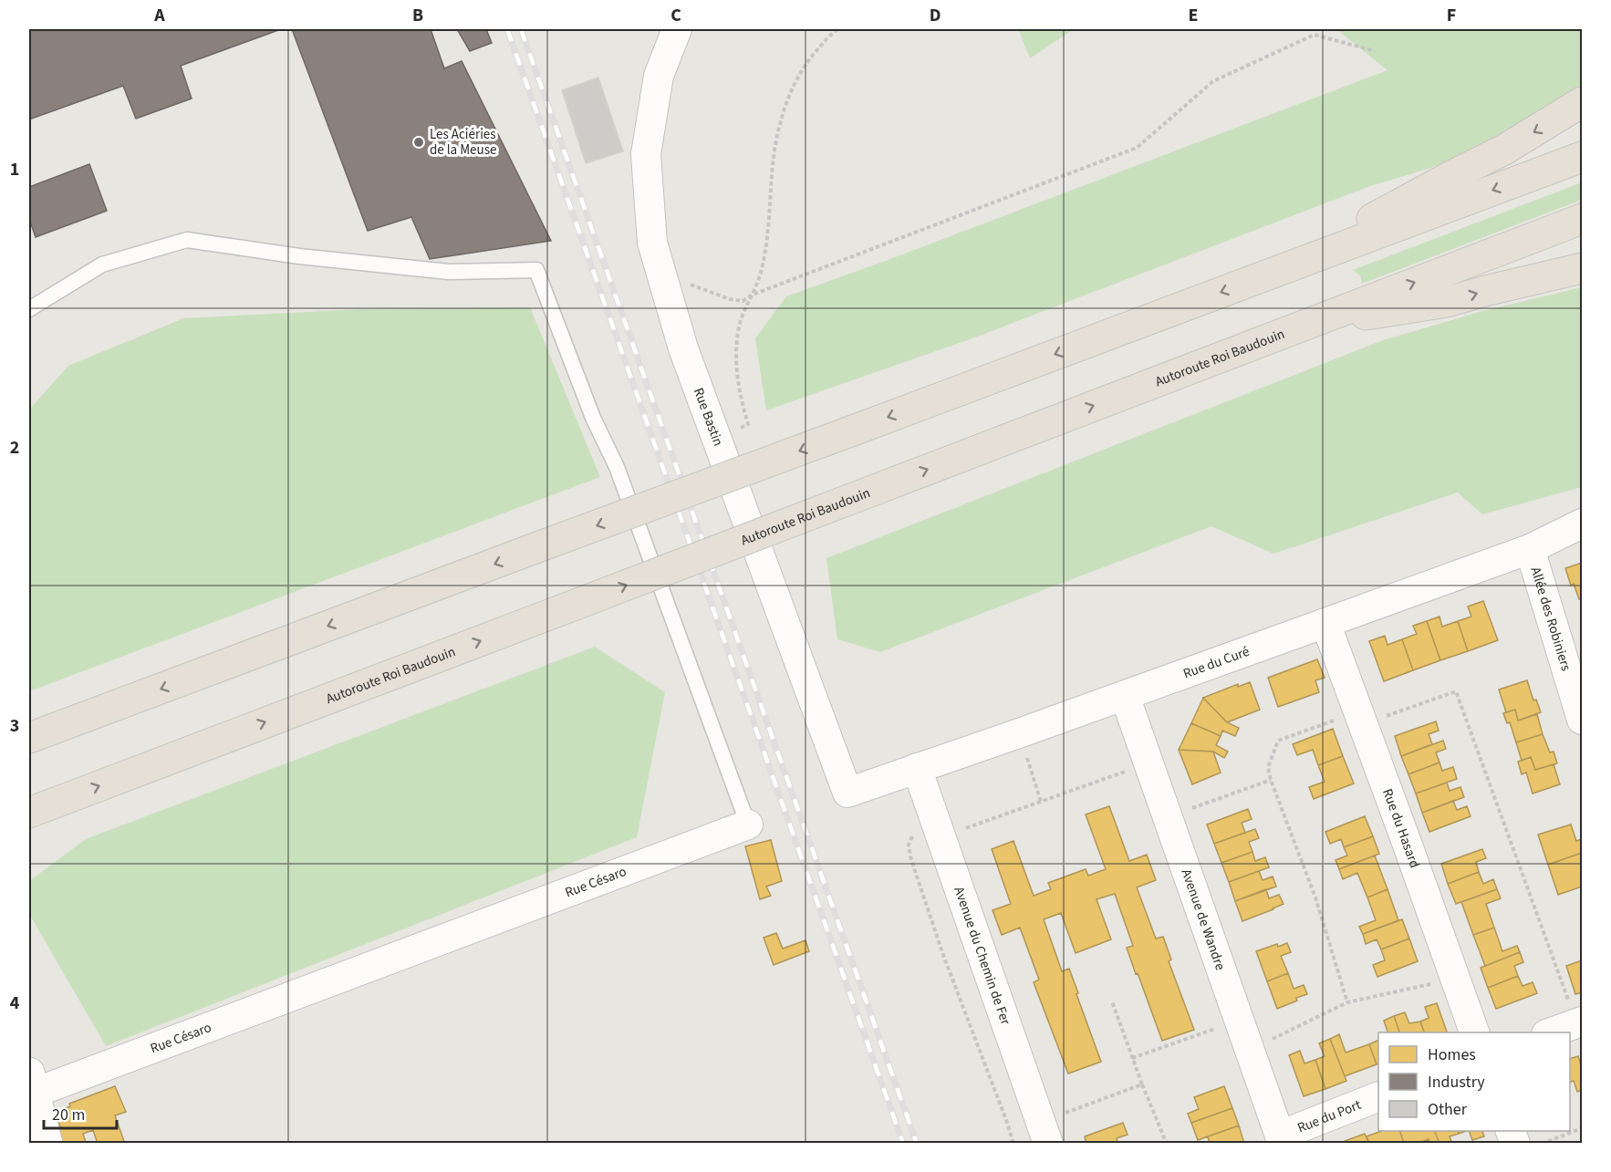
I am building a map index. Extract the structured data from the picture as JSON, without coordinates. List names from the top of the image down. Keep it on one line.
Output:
{"streets":{"highway":["Autoroute Roi Baudouin"],"street":["Rue Bastin","Allée des Robiniers","Rue du Curé","Rue du Hasard","Rue Césaro","Avenue de Wandre","Avenue du Chemin de Fer","Rue du Port"]},"crossings":[["Rue Bastin","Rue du Curé"],["Allée des Robiniers","Rue du Curé"],["Rue du Curé","Rue du Hasard"],["Rue du Curé","Avenue de Wandre"],["Rue du Curé","Avenue du Chemin de Fer"],["Avenue de Wandre","Rue du Port"]],"places":["Les Aciéries de la Meuse"],"legend":["Homes","Industry","Other"],"scale_bar":"20 m","grid":{"columns":["A","B","C","D","E","F"],"rows":["1","2","3","4"]}}
